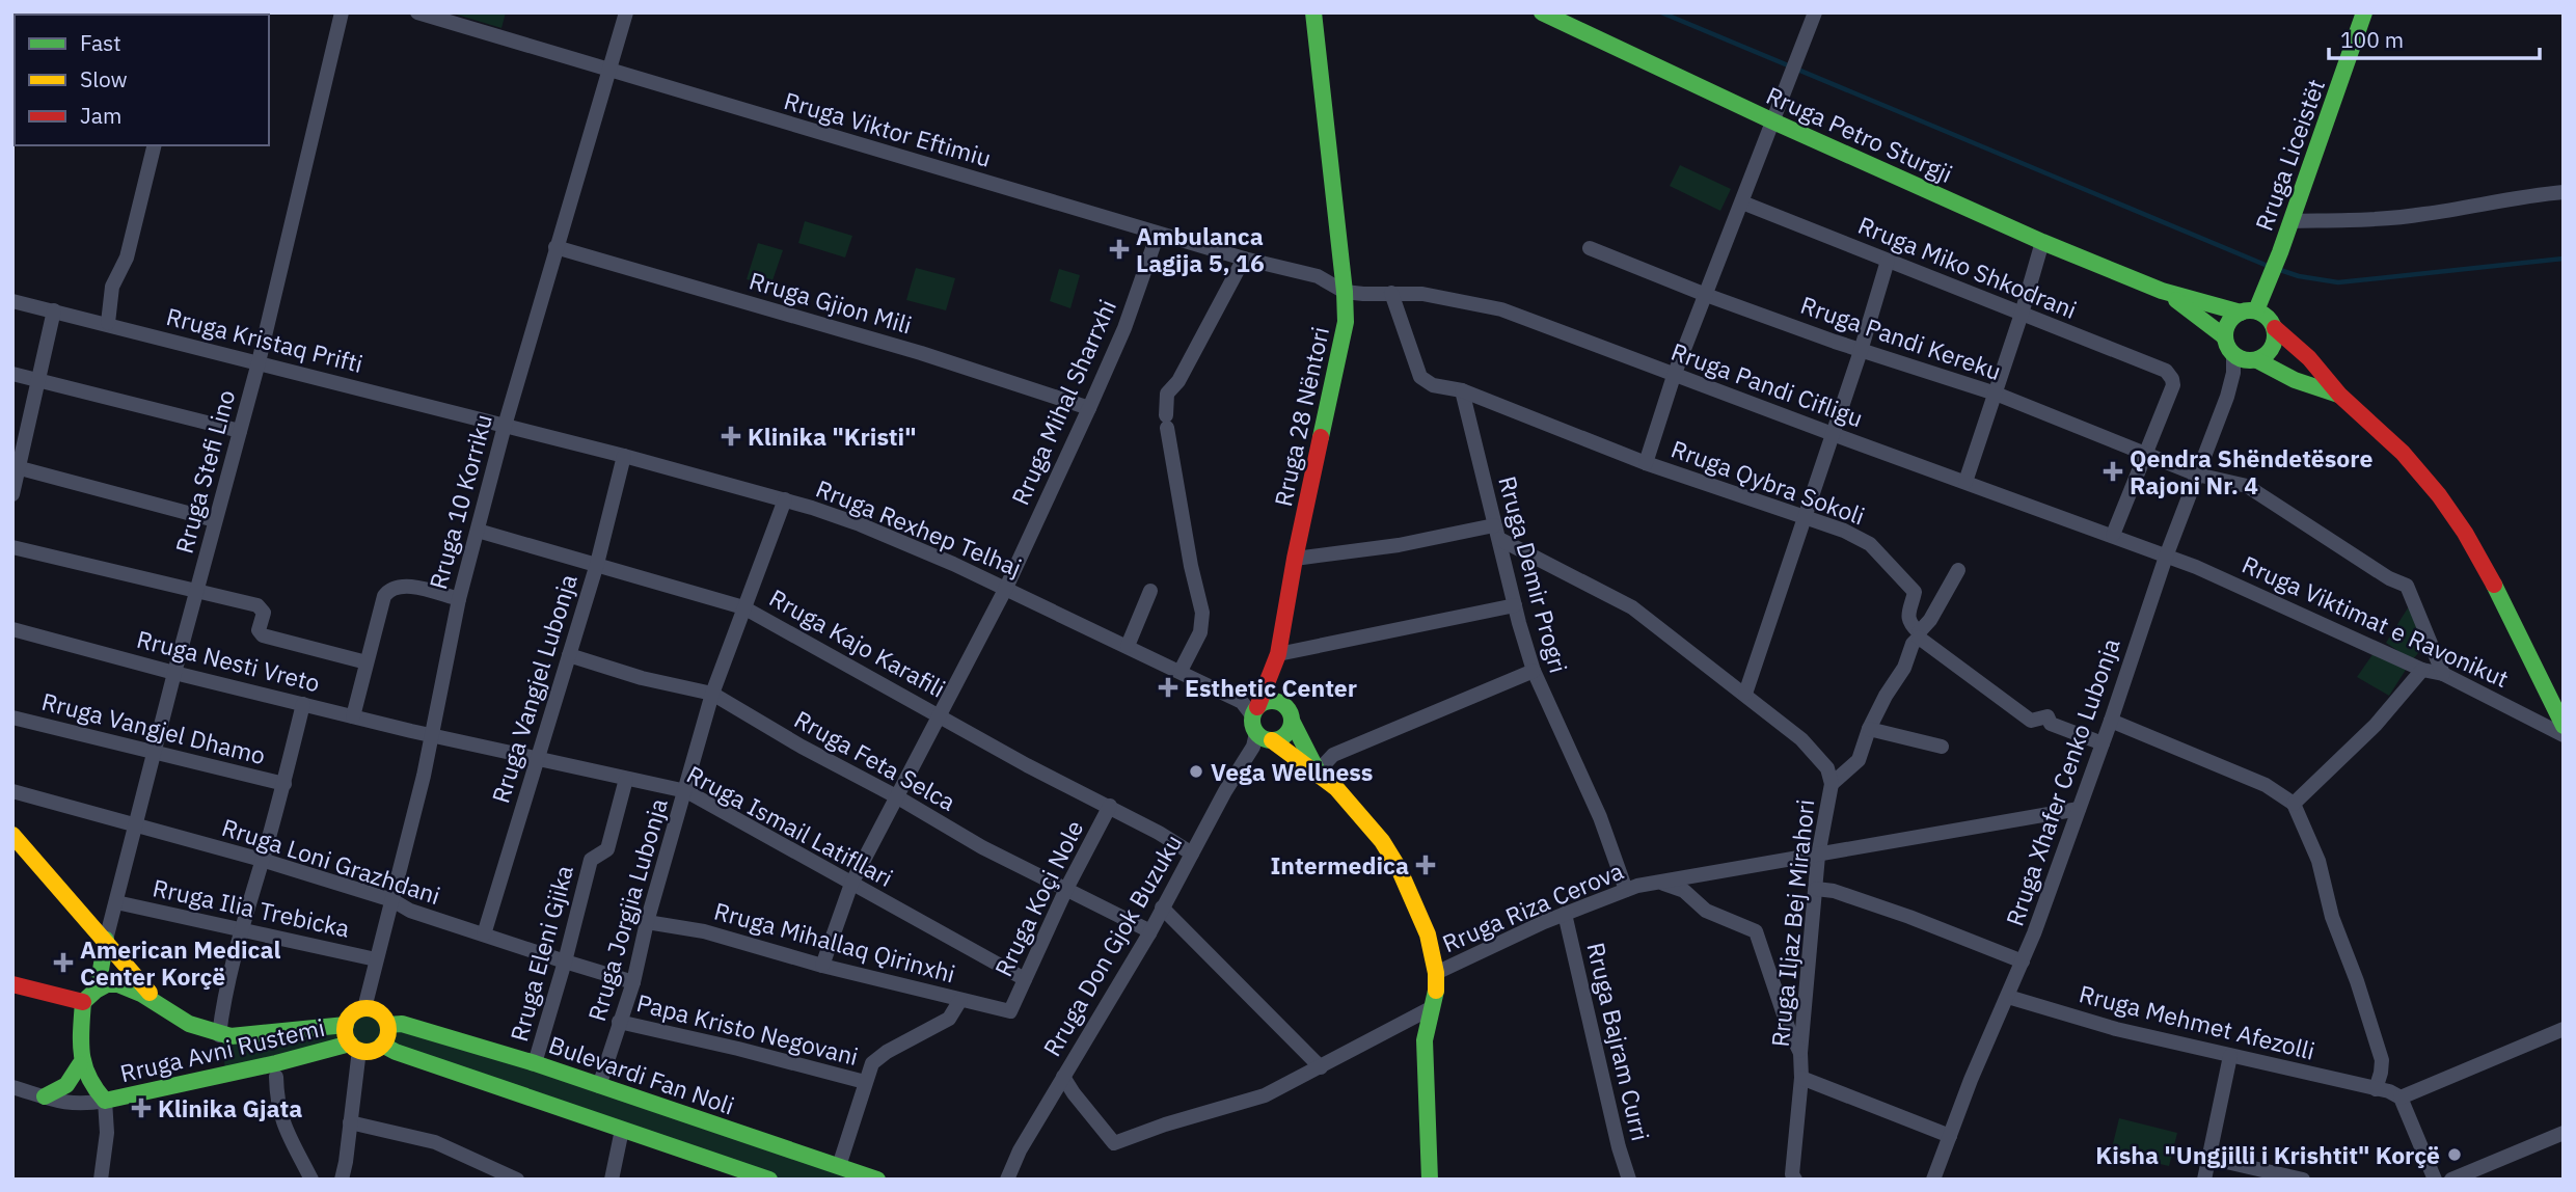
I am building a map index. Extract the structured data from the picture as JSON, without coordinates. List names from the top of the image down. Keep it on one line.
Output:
{"streets":{"main road":["Rruga Petro Sturgji","Rruga Liceistët","Rruga 28 Nëntori","Rruga Avni Rustemi","Bulevardi Fan Noli"],"street":["Rruga Viktor Eftimiu","Rruga Miko Shkodrani","Rruga Gjion Mili","Rruga Pandi Kereku","Rruga Kristaq Prifti","Rruga Pandi Cifligu","Rruga Mihal Sharrxhi","Rruga Stefi Lino","Rruga Qybra Sokoli","Rruga 10 Korriku","Rruga Rexhep Telhaj","Rruga Demir Progri","Rruga Viktimat e Ravonikut","Rruga Kajo Karafili","Rruga Nesti Vreto","Rruga Vangjel Lubonja","Rruga Vangjel Dhamo","Rruga Feta Selca","Rruga Xhafer Cenko Lubonja","Rruga Ismail Latifllari","Rruga Loni Grazhdani","Rruga Koçi Nole","Rruga Riza Cerova","Rruga Ilia Trebicka","Rruga Jorgjia Lubonja","Rruga Iljaz Bej Mirahori","Rruga Mihallaq Qirinxhi","Rruga Don Gjok Buzuku","Rruga Eleni Gjika","Rruga Mehmet Afezolli","Papa Kristo Negovani","Rruga Bajram Curri"]},"crossings":[["Rruga Viktor Eftimiu","Rruga Pandi Cifligu"],["Rruga Viktor Eftimiu","Rruga Mihal Sharrxhi"],["Rruga Viktor Eftimiu","Rruga 28 Nëntori"],["Rruga Viktor Eftimiu","Rruga 10 Korriku"],["Rruga Petro Sturgji","Rruga Liceistët"],["Rruga Petro Sturgji","Rruga Xhafer Cenko Lubonja"],["Rruga Liceistët","Rruga Xhafer Cenko Lubonja"],["Rruga Miko Shkodrani","Rruga Pandi Kereku"],["Rruga Gjion Mili","Rruga Mihal Sharrxhi"],["Rruga Gjion Mili","Rruga 10 Korriku"],["Rruga Pandi Kereku","Rruga Viktimat e Ravonikut"],["Rruga Pandi Kereku","Rruga Xhafer Cenko Lubonja"],["Rruga Kristaq Prifti","Rruga Stefi Lino"],["Rruga Kristaq Prifti","Rruga 10 Korriku"],["Rruga Kristaq Prifti","Rruga Rexhep Telhaj"],["Rruga Pandi Cifligu","Rruga 28 Nëntori"],["Rruga Pandi Cifligu","Rruga Viktimat e Ravonikut"],["Rruga Pandi Cifligu","Rruga Xhafer Cenko Lubonja"],["Rruga Mihal Sharrxhi","Rruga Rexhep Telhaj"],["Rruga Mihal Sharrxhi","Rruga Kajo Karafili"],["Rruga Mihal Sharrxhi","Rruga Feta Selca"],["Rruga Mihal Sharrxhi","Rruga Ismail Latifllari"],["Rruga Mihal Sharrxhi","Rruga Mihallaq Qirinxhi"],["Rruga 28 Nëntori","Rruga Rexhep Telhaj"],["Rruga 28 Nëntori","Rruga Riza Cerova"],["Rruga 28 Nëntori","Rruga Don Gjok Buzuku"],["Rruga Stefi Lino","Rruga Nesti Vreto"],["Rruga Stefi Lino","Rruga Vangjel Dhamo"],["Rruga Stefi Lino","Rruga Loni Grazhdani"],["Rruga Stefi Lino","Rruga Ilia Trebicka"],["Rruga Qybra Sokoli","Rruga Demir Progri"],["Rruga 10 Korriku","Rruga Rexhep Telhaj"],["Rruga 10 Korriku","Rruga Kajo Karafili"],["Rruga 10 Korriku","Rruga Nesti Vreto"],["Rruga 10 Korriku","Rruga Ismail Latifllari"],["Rruga 10 Korriku","Rruga Loni Grazhdani"],["Rruga 10 Korriku","Rruga Ilia Trebicka"],["Rruga 10 Korriku","Rruga Avni Rustemi"],["Rruga 10 Korriku","Bulevardi Fan Noli"],["Rruga Rexhep Telhaj","Rruga Vangjel Lubonja"],["Rruga Rexhep Telhaj","Rruga Jorgjia Lubonja"],["Rruga Rexhep Telhaj","Rruga Don Gjok Buzuku"],["Rruga Demir Progri","Rruga Riza Cerova"],["Rruga Demir Progri","Rruga Iljaz Bej Mirahori"],["Rruga Viktimat e Ravonikut","Rruga Xhafer Cenko Lubonja"],["Rruga Kajo Karafili","Rruga Vangjel Lubonja"],["Rruga Kajo Karafili","Rruga Koçi Nole"],["Rruga Kajo Karafili","Rruga Jorgjia Lubonja"],["Rruga Kajo Karafili","Rruga Don Gjok Buzuku"],["Rruga Nesti Vreto","Rruga Ismail Latifllari"],["Rruga Vangjel Lubonja","Rruga Feta Selca"],["Rruga Vangjel Lubonja","Rruga Ismail Latifllari"],["Rruga Vangjel Lubonja","Rruga Loni Grazhdani"],["Rruga Feta Selca","Rruga Koçi Nole"],["Rruga Feta Selca","Rruga Jorgjia Lubonja"],["Rruga Feta Selca","Rruga Don Gjok Buzuku"],["Rruga Xhafer Cenko Lubonja","Rruga Riza Cerova"],["Rruga Xhafer Cenko Lubonja","Rruga Mehmet Afezolli"],["Rruga Ismail Latifllari","Rruga Koçi Nole"],["Rruga Ismail Latifllari","Rruga Jorgjia Lubonja"],["Rruga Ismail Latifllari","Rruga Eleni Gjika"],["Rruga Loni Grazhdani","Rruga Jorgjia Lubonja"],["Rruga Loni Grazhdani","Rruga Eleni Gjika"],["Rruga Koçi Nole","Rruga Mihallaq Qirinxhi"],["Rruga Riza Cerova","Rruga Iljaz Bej Mirahori"],["Rruga Riza Cerova","Rruga Bajram Curri"],["Rruga Jorgjia Lubonja","Rruga Mihallaq Qirinxhi"],["Rruga Jorgjia Lubonja","Papa Kristo Negovani"],["Rruga Jorgjia Lubonja","Bulevardi Fan Noli"],["Rruga Eleni Gjika","Bulevardi Fan Noli"],["Rruga Avni Rustemi","Bulevardi Fan Noli"]],"places":{"health":["Ambulanca Lagija 5, 16","Klinika \"Kristi\"","Qendra Shëndetësore Rajoni Nr. 4","Esthetic Center","Intermedica","American Medical Center Korçë","Klinika Gjata"],"other":["Vega Wellness","Kisha \"Ungjilli i Krishtit\" Korçë"]},"legend":["Fast","Slow","Jam"],"scale_bar":"100 m"}
